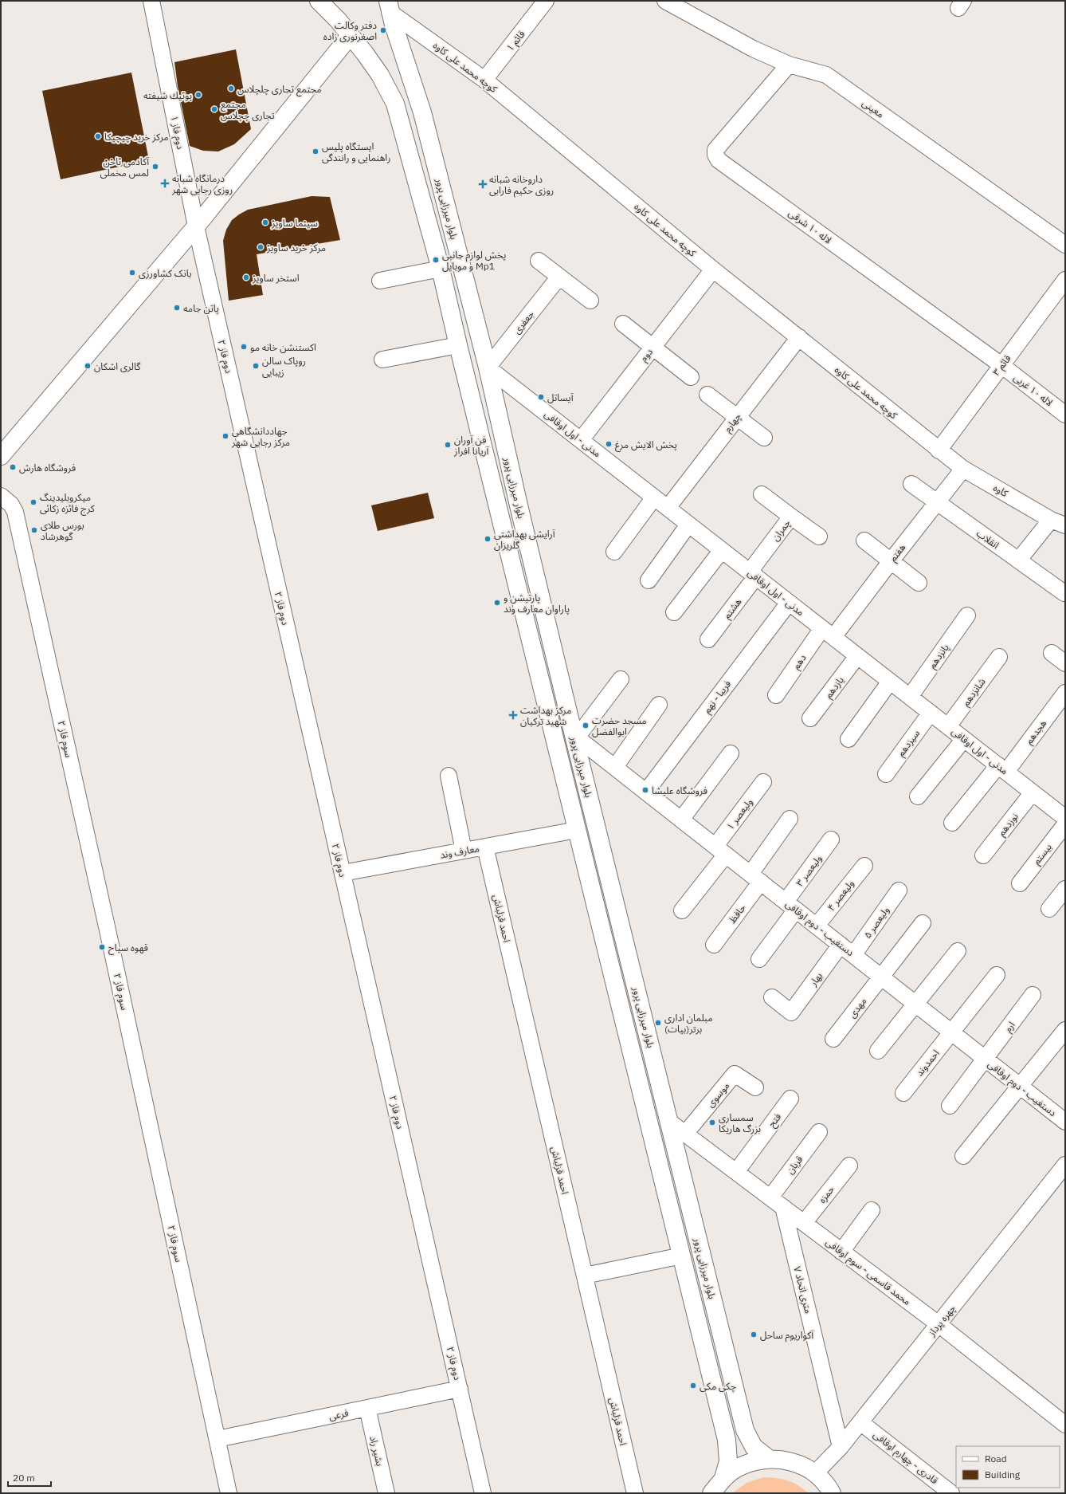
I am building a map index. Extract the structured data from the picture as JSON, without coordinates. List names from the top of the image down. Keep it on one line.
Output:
{"streets":{"main road":["بلوار میرزایی پرور"],"street":["قائم ۱","کوچه محمد علی کاوه","معینی","دوم فاز ۱","لاله ۱۰ شرقی","جعفری","دوم","دوم فاز ۲","قائم ۳","لاله ۱۰ غربی","چهارم","مدنی - اول اوقافی","کاوه","چمران","انقلاب","هفتم","هشتم","پانزدهم","دهم","یازدهم","شانزدهم","فریبا - نهم","هجدهم","سوم فاز ۲","سیزدهم","ولیعصر ۱","نوزدهم","معارف وند","بیستم","ولیعصر ۳","ولیعصر ۴","حافظ","احمد قزلباش","ولیعصر ۵","دستغیب - دوم اوقافی","بهار","مهدی","ارم","احمدوند","موسوی","فتح","قربان","حمزه","محمد قاسمی - سوم اوقافی","۷ متری اتحاد","چهره پرداز","فرعی","بشیر راد","قادری - چهارم اوقافی"]},"crossings":[["قائم ۱","کوچه محمد علی کاوه"],["کوچه محمد علی کاوه","بلوار میرزایی پرور"],["کوچه محمد علی کاوه","دوم"],["کوچه محمد علی کاوه","قائم ۳"],["کوچه محمد علی کاوه","چهارم"],["کوچه محمد علی کاوه","کاوه"],["معینی","لاله ۱۰ شرقی"],["دوم فاز ۱","دوم فاز ۲"],["بلوار میرزایی پرور","جعفری"],["بلوار میرزایی پرور","مدنی - اول اوقافی"],["بلوار میرزایی پرور","معارف وند"],["بلوار میرزایی پرور","دستغیب - دوم اوقافی"],["بلوار میرزایی پرور","محمد قاسمی - سوم اوقافی"],["لاله ۱۰ شرقی","قائم ۳"],["لاله ۱۰ شرقی","لاله ۱۰ غربی"],["جعفری","مدنی - اول اوقافی"],["دوم","مدنی - اول اوقافی"],["دوم فاز ۲","معارف وند"],["دوم فاز ۲","فرعی"],["قائم ۳","لاله ۱۰ غربی"],["قائم ۳","کاوه"],["چهارم","مدنی - اول اوقافی"],["مدنی - اول اوقافی","چمران"],["مدنی - اول اوقافی","هفتم"],["مدنی - اول اوقافی","هشتم"],["مدنی - اول اوقافی","پانزدهم"],["مدنی - اول اوقافی","دهم"],["مدنی - اول اوقافی","یازدهم"],["مدنی - اول اوقافی","شانزدهم"],["مدنی - اول اوقافی","فریبا - نهم"],["مدنی - اول اوقافی","هجدهم"],["مدنی - اول اوقافی","سیزدهم"],["مدنی - اول اوقافی","نوزدهم"],["کاوه","هفتم"],["چمران","هشتم"],["انقلاب","هفتم"],["هفتم","دهم"],["فریبا - نهم","دستغیب - دوم اوقافی"],["سوم فاز ۲","فرعی"],["ولیعصر ۱","دستغیب - دوم اوقافی"],["معارف وند","احمد قزلباش"],["ولیعصر ۳","دستغیب - دوم اوقافی"],["ولیعصر ۴","دستغیب - دوم اوقافی"],["حافظ","دستغیب - دوم اوقافی"],["ولیعصر ۵","دستغیب - دوم اوقافی"],["دستغیب - دوم اوقافی","بهار"],["دستغیب - دوم اوقافی","مهدی"],["دستغیب - دوم اوقافی","ارم"],["دستغیب - دوم اوقافی","احمدوند"],["موسوی","محمد قاسمی - سوم اوقافی"],["فتح","محمد قاسمی - سوم اوقافی"],["قربان","محمد قاسمی - سوم اوقافی"],["حمزه","محمد قاسمی - سوم اوقافی"],["محمد قاسمی - سوم اوقافی","۷ متری اتحاد"],["محمد قاسمی - سوم اوقافی","چهره پرداز"],["۷ متری اتحاد","چهره پرداز"],["چهره پرداز","قادری - چهارم اوقافی"],["فرعی","بشیر راد"]],"places":{"other":["دفتر وکالت اصغرنوری زاده","مجتمع تجاری چلچلاس","بوتيك شيفته","مجتمع تجاری چچلاس","مرکز خرید چیچیکا","ایستگاه پلیس راهنمایی و رانندگی","آکادمی ناخن لمس مخملی","سینما ساویز","مرکز خرید ساویز","پخش لوازم جانبی و موبایل Mp1","بانک کشاورزی","استخر ساویز","پاتن جامه","اکستنشن خانه مو","گالری اشکان","روپاک سالن زیبایی","آیساتل","جهاددانشگاهی مرکز رجایی شهر","پخش الایش مرغ","فن آوران آریانا افراز","فروشگاه هارش","میکروبلیدینگ کرج فائزه زکائی","بورس طلای گوهرشاد","آرایشی بهداشتی گلریزان","پارتیشن و پاراوان معارف وند","مسجد حضرت ابوالفضل","فروشگاه علیشا","قهوه سیاح","مبلمان اداری برتر(بیات)","سمساری بزرگ هاریکا","آکواریوم ساحل","چکی مکی"],"health":["درمانگاه شبانه روزی رجایی شهر","داروخانه شبانه روزی حکیم فارابی","مرکز بهداشت شهید ترکیان"]},"legend":["Road","Building"],"scale_bar":"20 m"}
